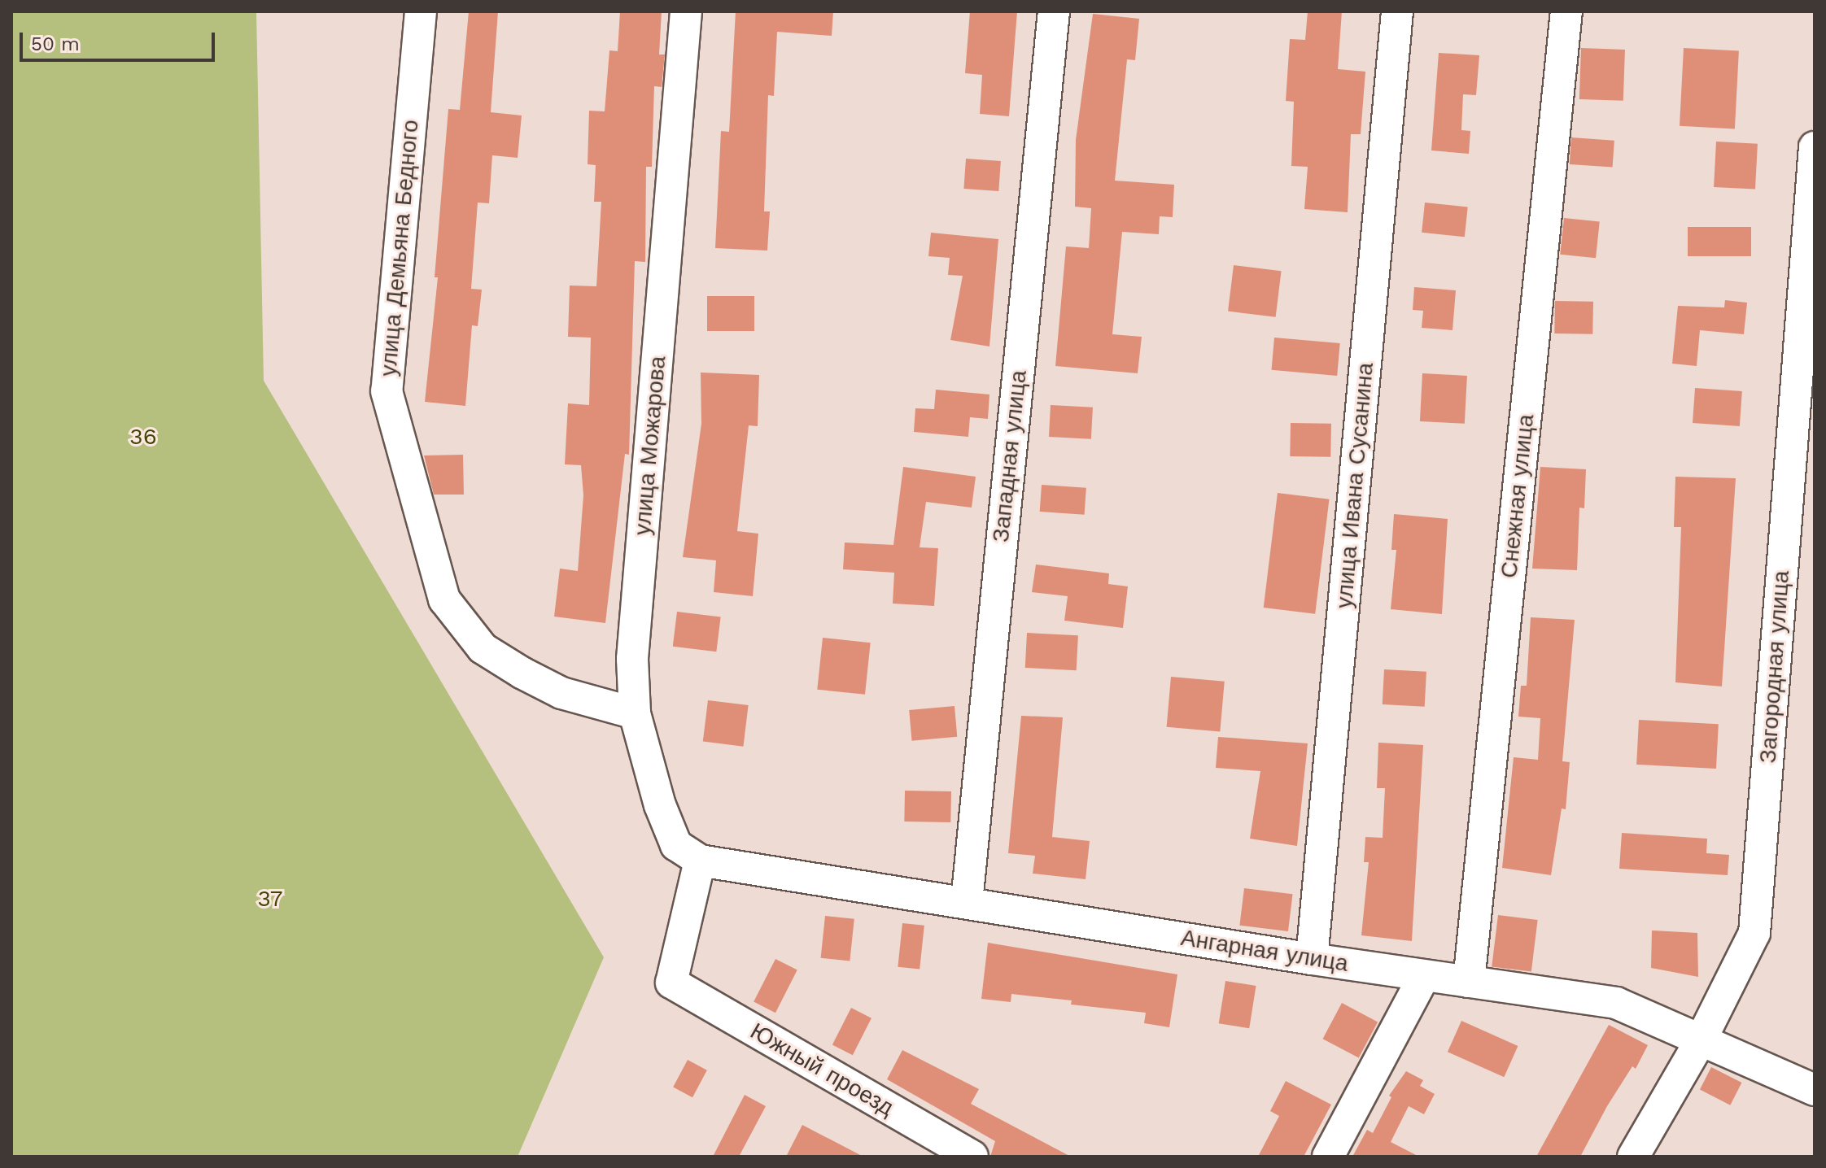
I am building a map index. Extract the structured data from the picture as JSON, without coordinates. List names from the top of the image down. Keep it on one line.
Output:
{"streets":{"street":["улица Демьяна Бедного","улица Можарова","Западная улица","улица Ивана Сусанина","Снежная улица","Загородная улица","Ангарная улица","Южный проезд"]},"crossings":[["улица Демьяна Бедного","улица Можарова"],["улица Можарова","Ангарная улица"],["улица Можарова","Южный проезд"],["Западная улица","Ангарная улица"],["улица Ивана Сусанина","Ангарная улица"],["Снежная улица","Ангарная улица"],["Загородная улица","Ангарная улица"],["Ангарная улица","Южный проезд"]],"parks":["36","37"],"scale_bar":"50 m"}
